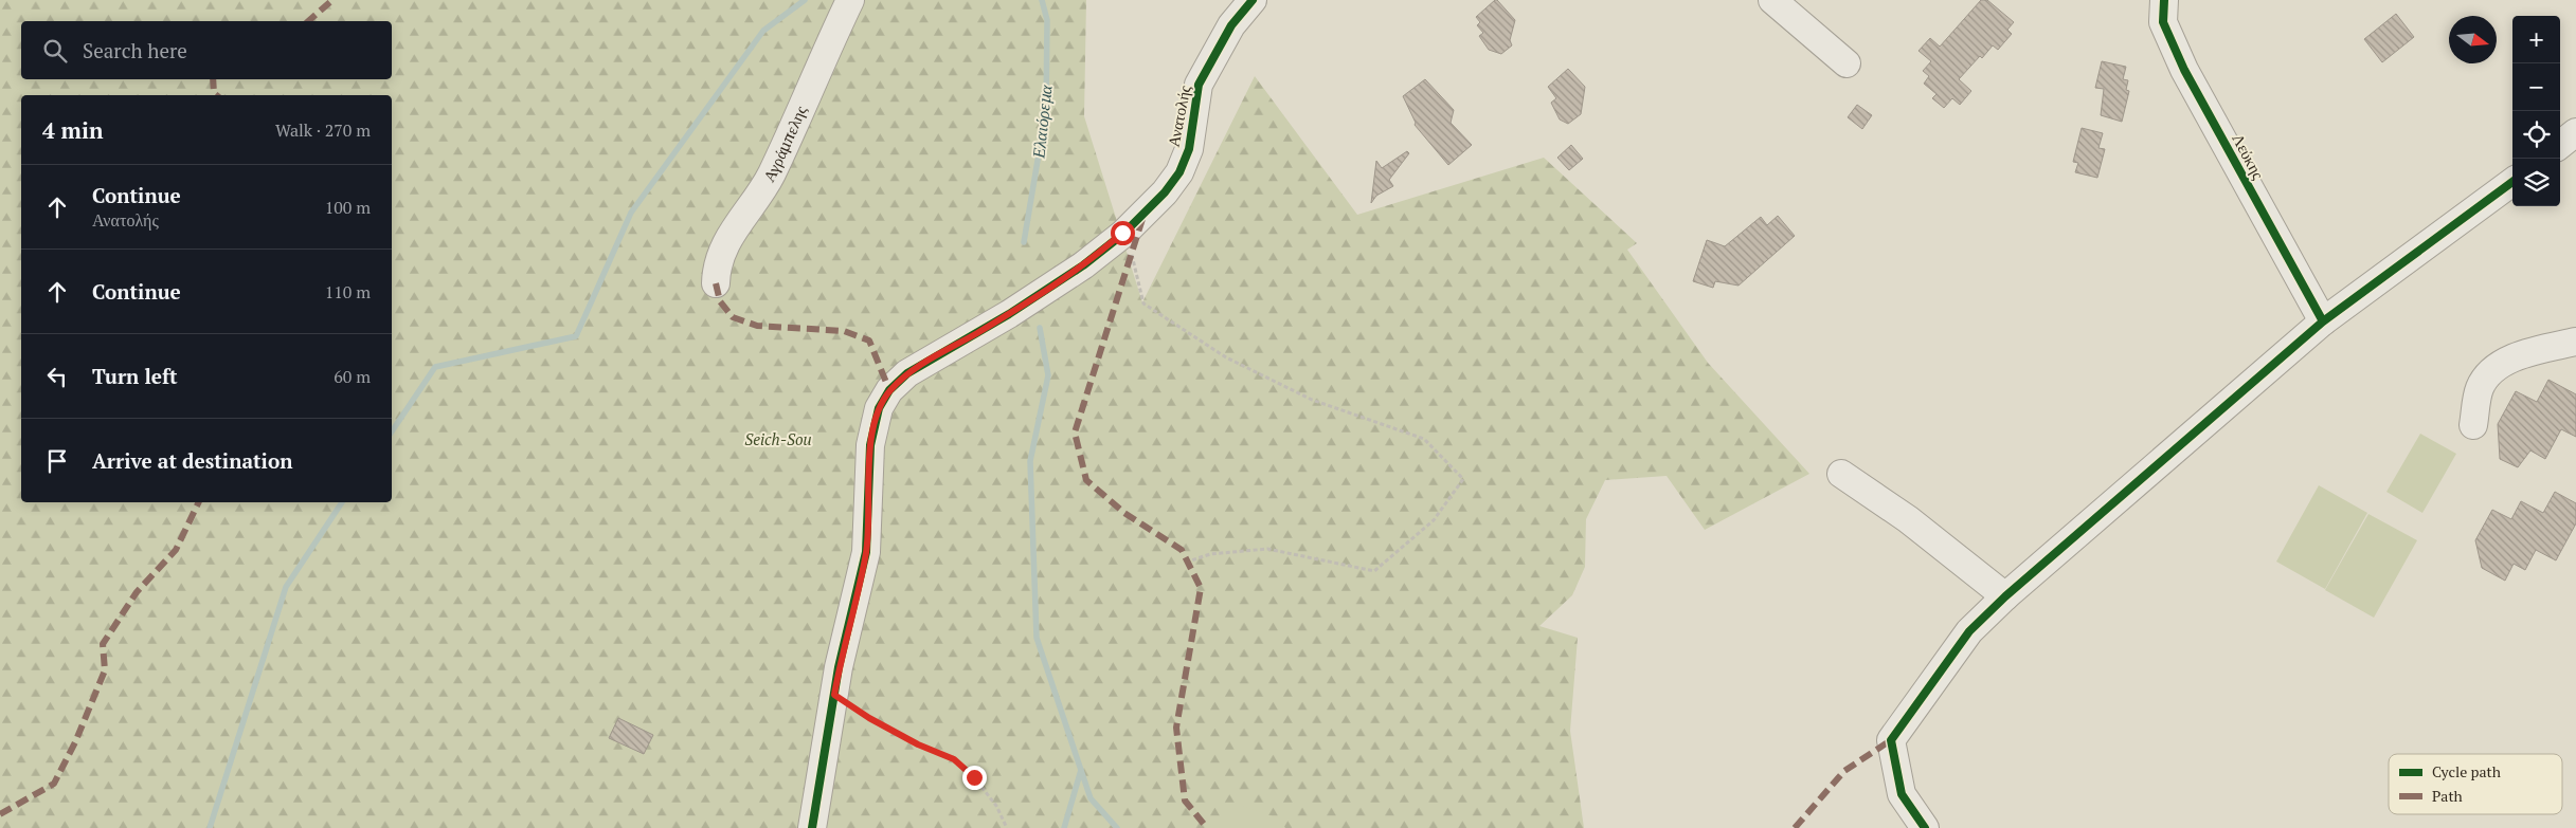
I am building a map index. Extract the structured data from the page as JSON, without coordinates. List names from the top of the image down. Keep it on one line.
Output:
{"streets":{"street":["Ανατολής","Αγράμπελης","Λεύκης"]},"water":["Ελαιόρεμα"],"parks":["Seich-Sou"],"legend":["Cycle path","Path"],"north":"right","page":{"map_buttons":["+","−"],"search":"Search here","heading":["4 min","Walk · 270 m"],"list":[["Continue","Ανατολής","100 m"],["Continue","110 m"],["Turn left","60 m"],"Arrive at destination"]}}
